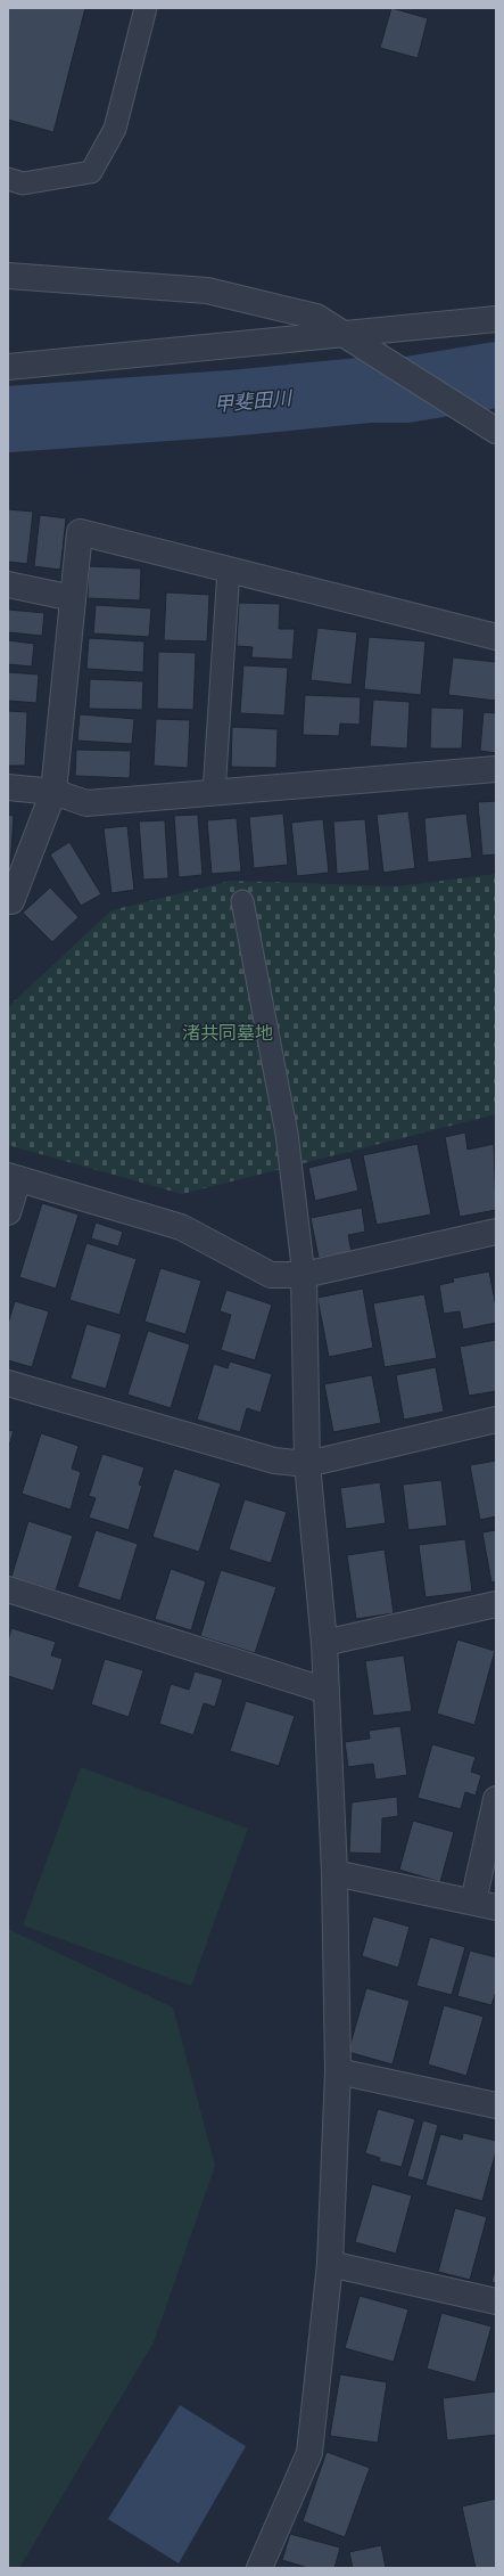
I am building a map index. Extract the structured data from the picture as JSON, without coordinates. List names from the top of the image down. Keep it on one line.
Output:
{"water":["甲斐田川"],"parks":["渚共同墓地"]}
